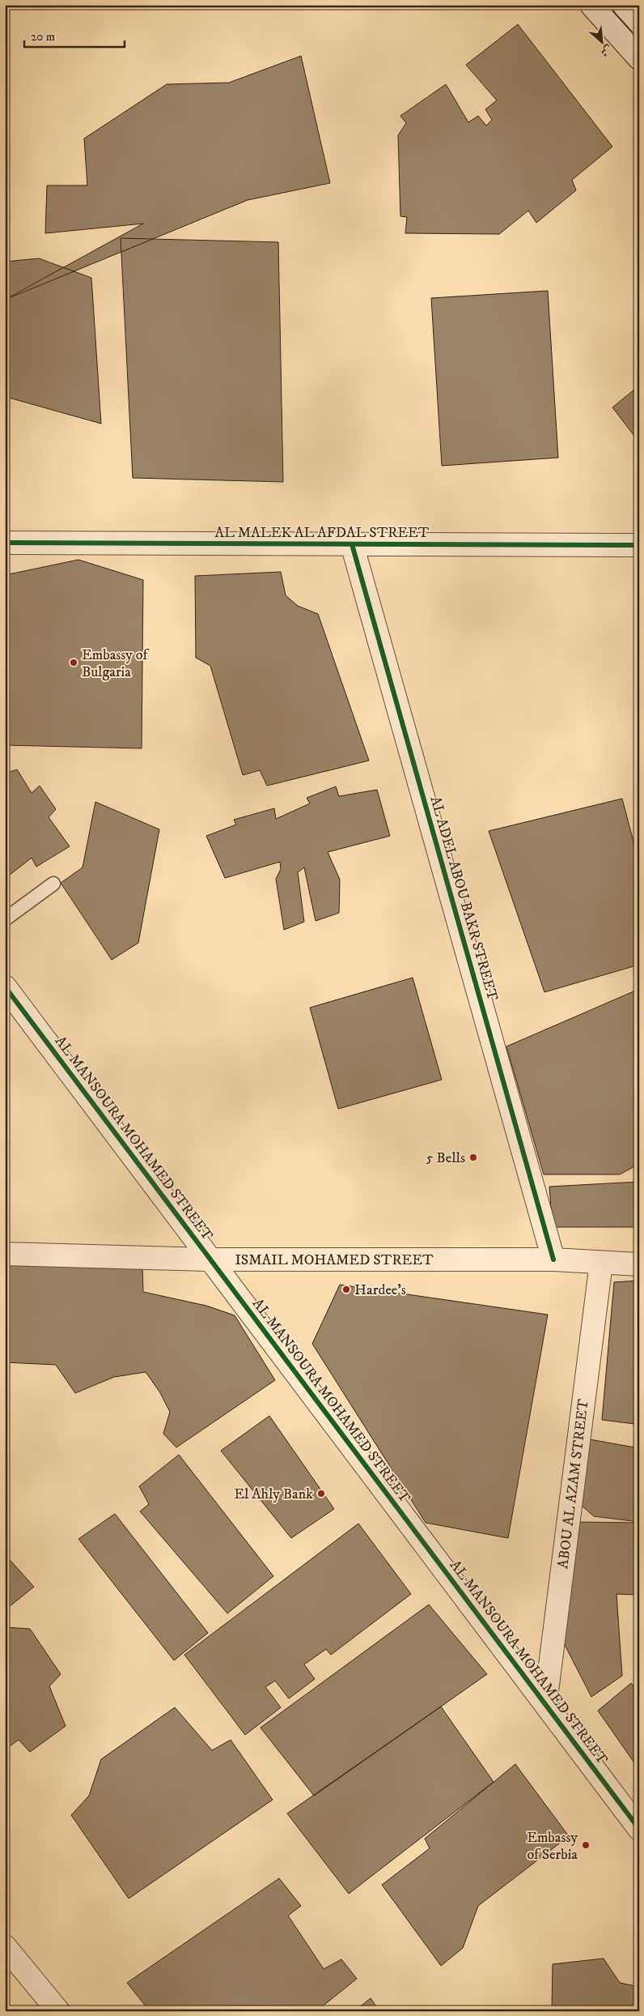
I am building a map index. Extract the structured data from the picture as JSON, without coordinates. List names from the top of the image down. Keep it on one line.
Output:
{"streets":{"street":["AL MALEK AL AFDAL STREET","AL ADEL ABOU BAKR STREET","AL MANSOURA MOHAMED STREET","ISMAIL MOHAMED STREET","ABOU AL AZAM STREET"]},"crossings":[["AL MALEK AL AFDAL STREET","AL ADEL ABOU BAKR STREET"],["AL ADEL ABOU BAKR STREET","ISMAIL MOHAMED STREET"],["AL MANSOURA MOHAMED STREET","ISMAIL MOHAMED STREET"],["AL MANSOURA MOHAMED STREET","ABOU AL AZAM STREET"],["ISMAIL MOHAMED STREET","ABOU AL AZAM STREET"]],"places":["Embassy of Bulgaria","5 Bells","Hardee's","El Ahly Bank","Embassy of Serbia"],"scale_bar":"20 m","north":"bottom right"}
